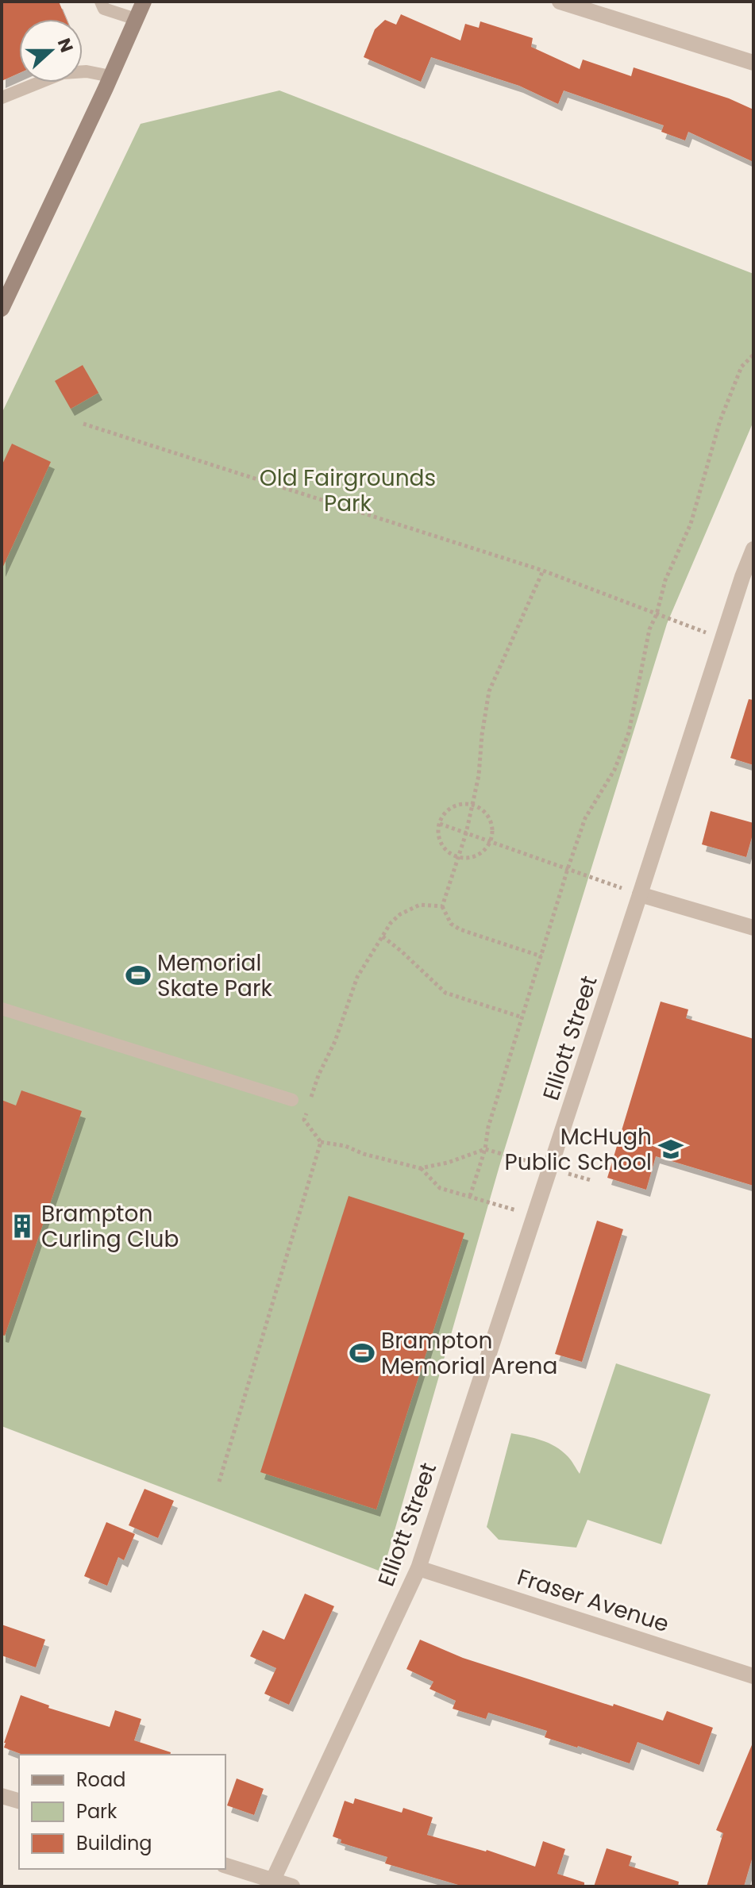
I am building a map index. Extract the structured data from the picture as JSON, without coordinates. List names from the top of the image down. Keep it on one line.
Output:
{"streets":{"street":["Elliott Street","Fraser Avenue"]},"crossings":[["Elliott Street","Fraser Avenue"]],"parks":["Old Fairgrounds Park"],"places":{"sports":["Memorial Skate Park","Brampton Memorial Arena"],"school or university":["McHugh Public School"],"building":["Brampton Curling Club"]},"legend":["Road","Park","Building"],"north":"right"}
